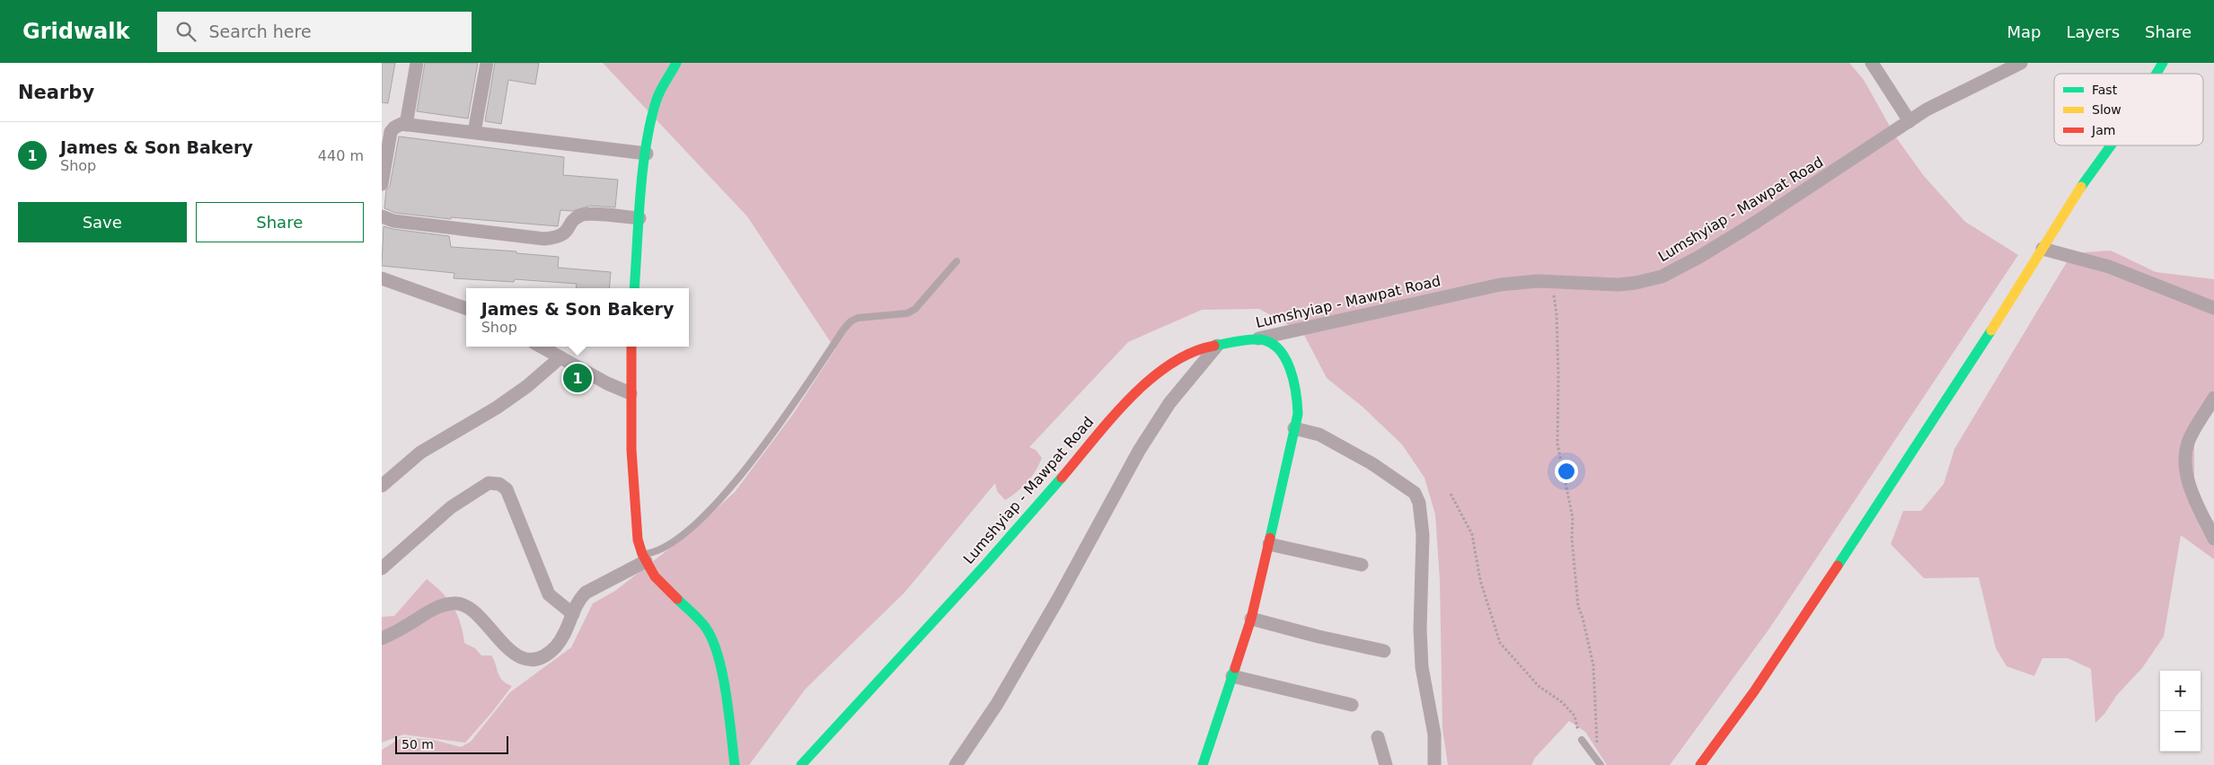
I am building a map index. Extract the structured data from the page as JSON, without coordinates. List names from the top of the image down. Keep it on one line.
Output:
{"streets":{"street":["Lumshyiap - Mawpat Road"]},"legend":["Fast","Slow","Jam"],"scale_bar":"50 m","page":{"header":"Gridwalk","search":"Search here","nav":["Map","Layers","Share"],"heading":"Nearby","list":[{"mark":"1","name":"James & Son Bakery","note":"Shop","value":"440 m"}],"buttons":["Save","Share"],"popup":["James & Son Bakery","Shop"],"pins":"1","map_buttons":["+","−"],"scale":"50 m"}}
